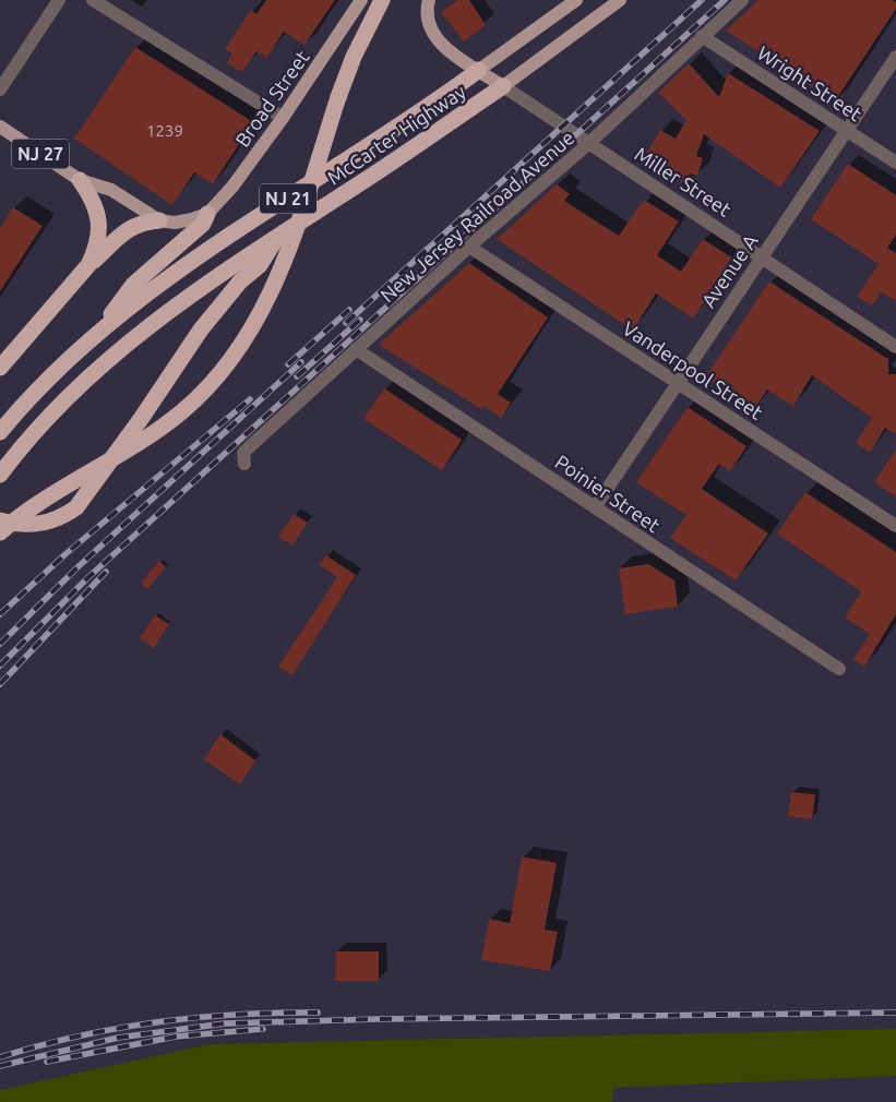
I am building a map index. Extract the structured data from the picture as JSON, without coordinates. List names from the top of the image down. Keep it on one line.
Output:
{"streets":{"highway":["McCarter Highway","NJ 21"],"main road":["Broad Street","NJ 27"],"street":["Wright Street","Miller Street","New Jersey Railroad Avenue","Avenue A","Vanderpool Street","Poinier Street"]},"crossings":[["Wright Street","New Jersey Railroad Avenue"],["Wright Street","Avenue A"],["McCarter Highway","Miller Street"],["Miller Street","New Jersey Railroad Avenue"],["Miller Street","Avenue A"],["New Jersey Railroad Avenue","Vanderpool Street"],["New Jersey Railroad Avenue","Poinier Street"],["Avenue A","Vanderpool Street"],["Avenue A","Poinier Street"]],"house_numbers":["1239"]}
